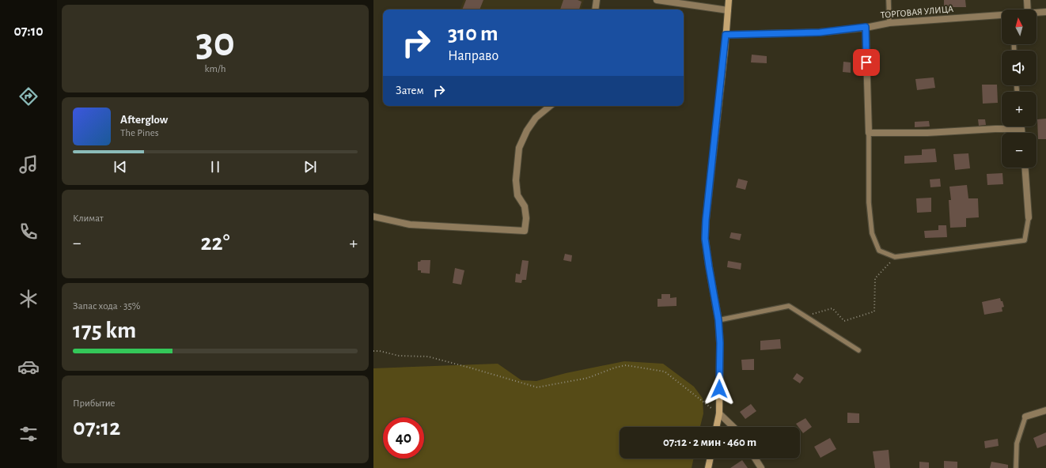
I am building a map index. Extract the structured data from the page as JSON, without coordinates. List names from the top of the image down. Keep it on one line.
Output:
{"streets":{"street":["ТОРГОВАЯ УЛИЦА"]},"north":"top","page":{"tabs":"07:10","tile":[["30","km/h"],"Климат",["Запас хода · 35%","175 km"],["Прибытие","07:12"]],"map_buttons":["+","−"],"turn":["310 m","Направо"],"then":"Затем","song":["Afterglow","The Pines"],"heat":["−","22°","+"],"limit":"40","trip":"07:12 · 2 мин · 460 m"}}
